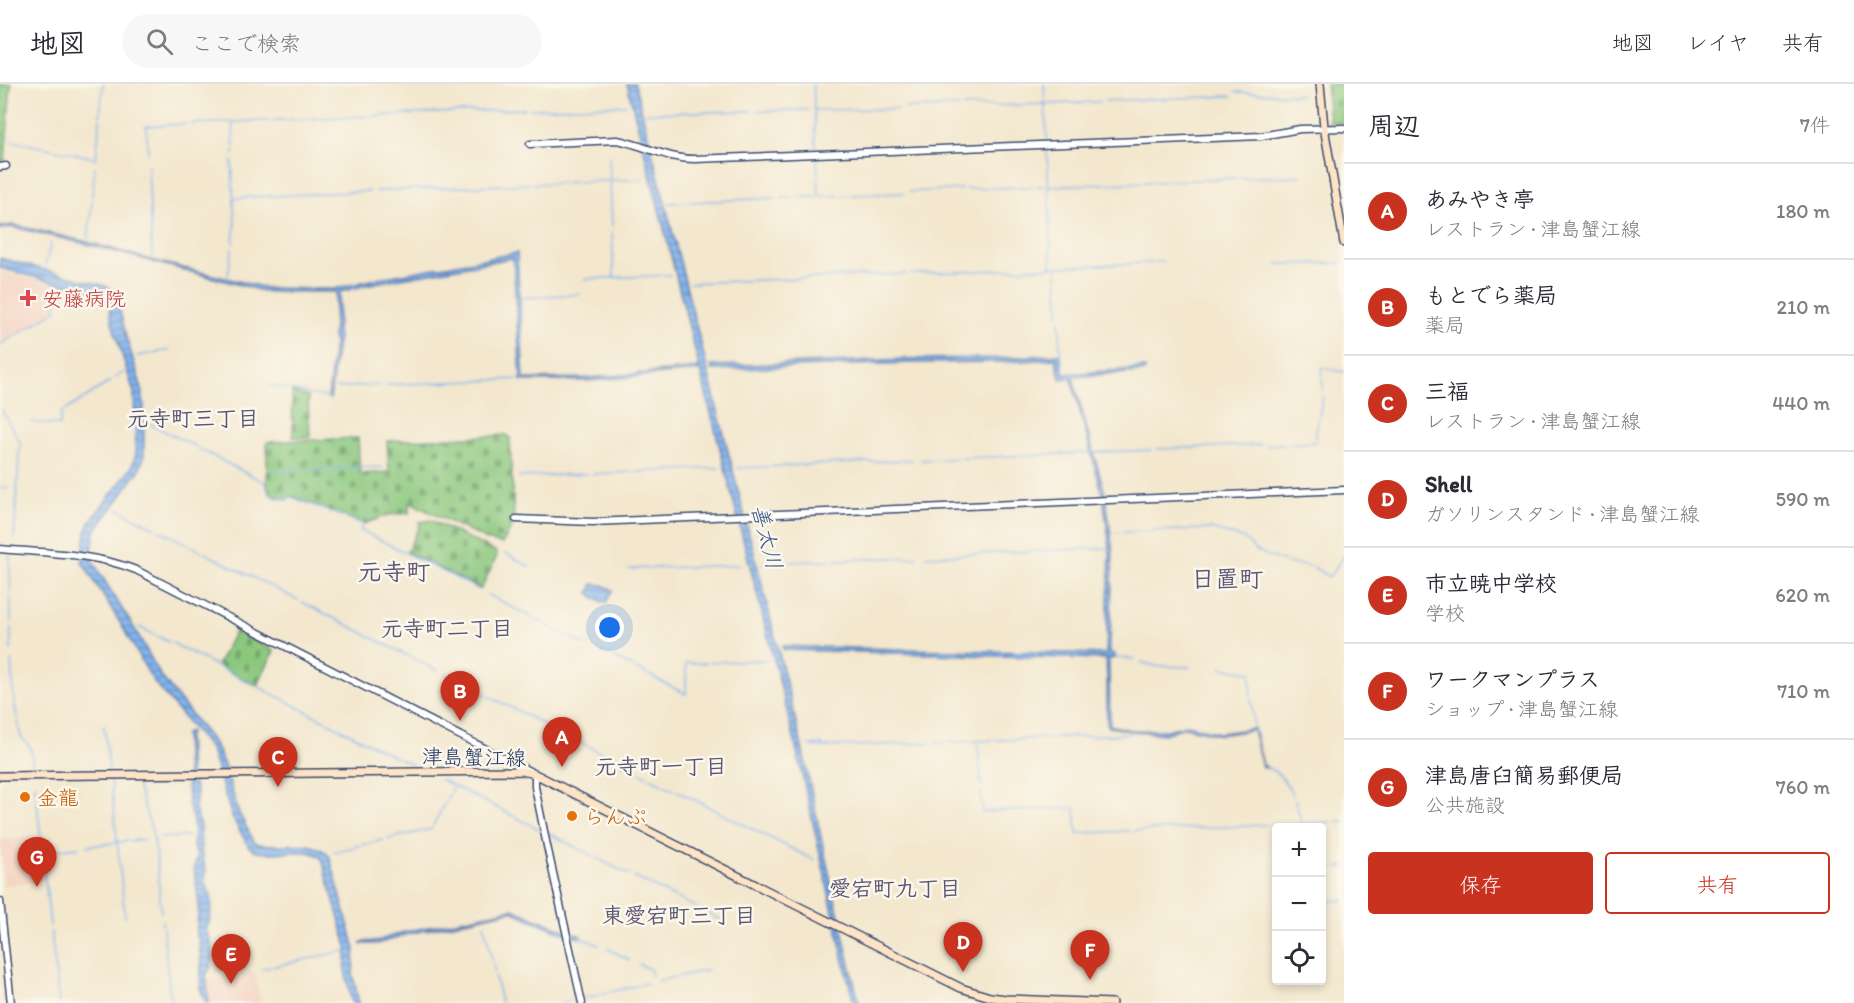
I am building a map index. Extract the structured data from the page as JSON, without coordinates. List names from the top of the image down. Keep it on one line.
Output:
{"streets":{"main road":["津島蟹江線"]},"districts":["元寺町三丁目","元寺町","日置町","元寺町二丁目","元寺町一丁目","愛宕町九丁目","東愛宕町三丁目"],"water":["善太川"],"places":{"health":["安藤病院"],"other":["金龍","らんぷ"]},"page":{"header":"地図","search":"ここで検索","nav":["地図","レイヤ","共有"],"heading":["周辺","7件"],"list":[{"mark":"A","name":"あみやき亭","note":"レストラン · 津島蟹江線","value":"180 m"},{"mark":"B","name":"もとでら薬局","note":"薬局","value":"210 m"},{"mark":"C","name":"三福","note":"レストラン · 津島蟹江線","value":"440 m"},{"mark":"D","name":"Shell","note":"ガソリンスタンド · 津島蟹江線","value":"590 m"},{"mark":"E","name":"市立暁中学校","note":"学校","value":"620 m"},{"mark":"F","name":"ワークマンプラス","note":"ショップ · 津島蟹江線","value":"710 m"},{"mark":"G","name":"津島唐臼簡易郵便局","note":"公共施設","value":"760 m"}],"pins":["B","A","C","G","D","F","E"],"map_buttons":["+","−"],"buttons":["保存","共有"]}}
